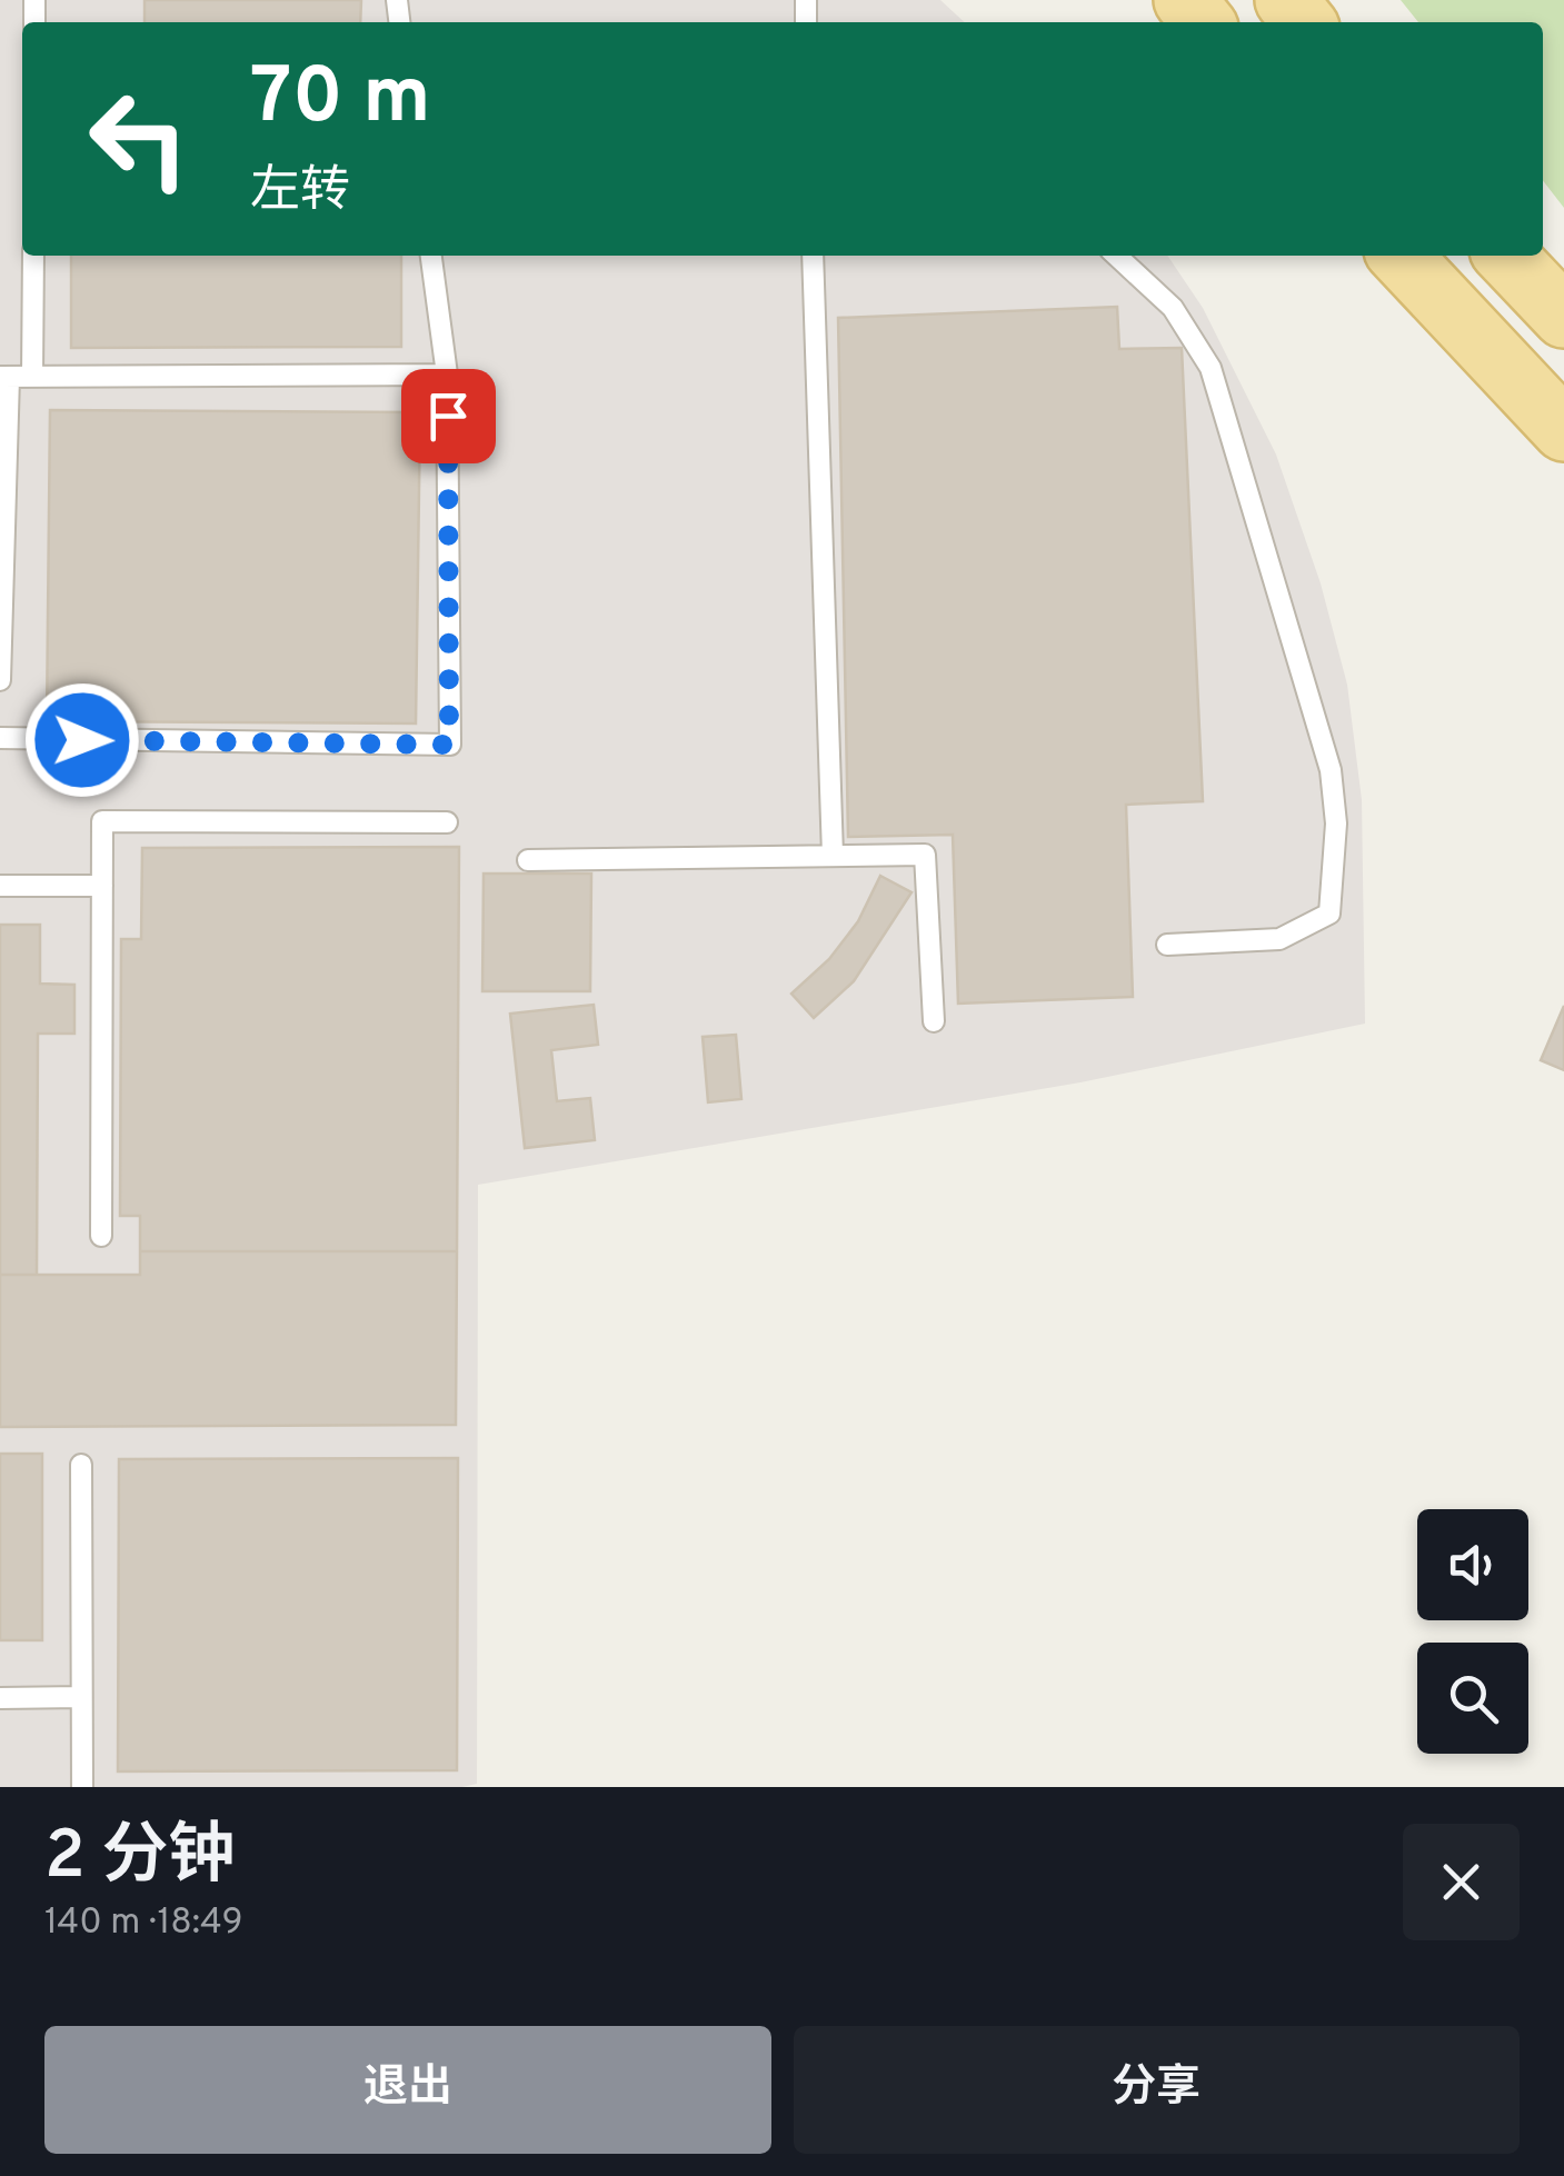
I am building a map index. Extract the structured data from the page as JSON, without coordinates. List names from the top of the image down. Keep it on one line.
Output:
{"page":{"turn":["70 m","左转"],"heading":["2 分钟","140 m · 18:49"],"buttons":["退出","分享"]}}
